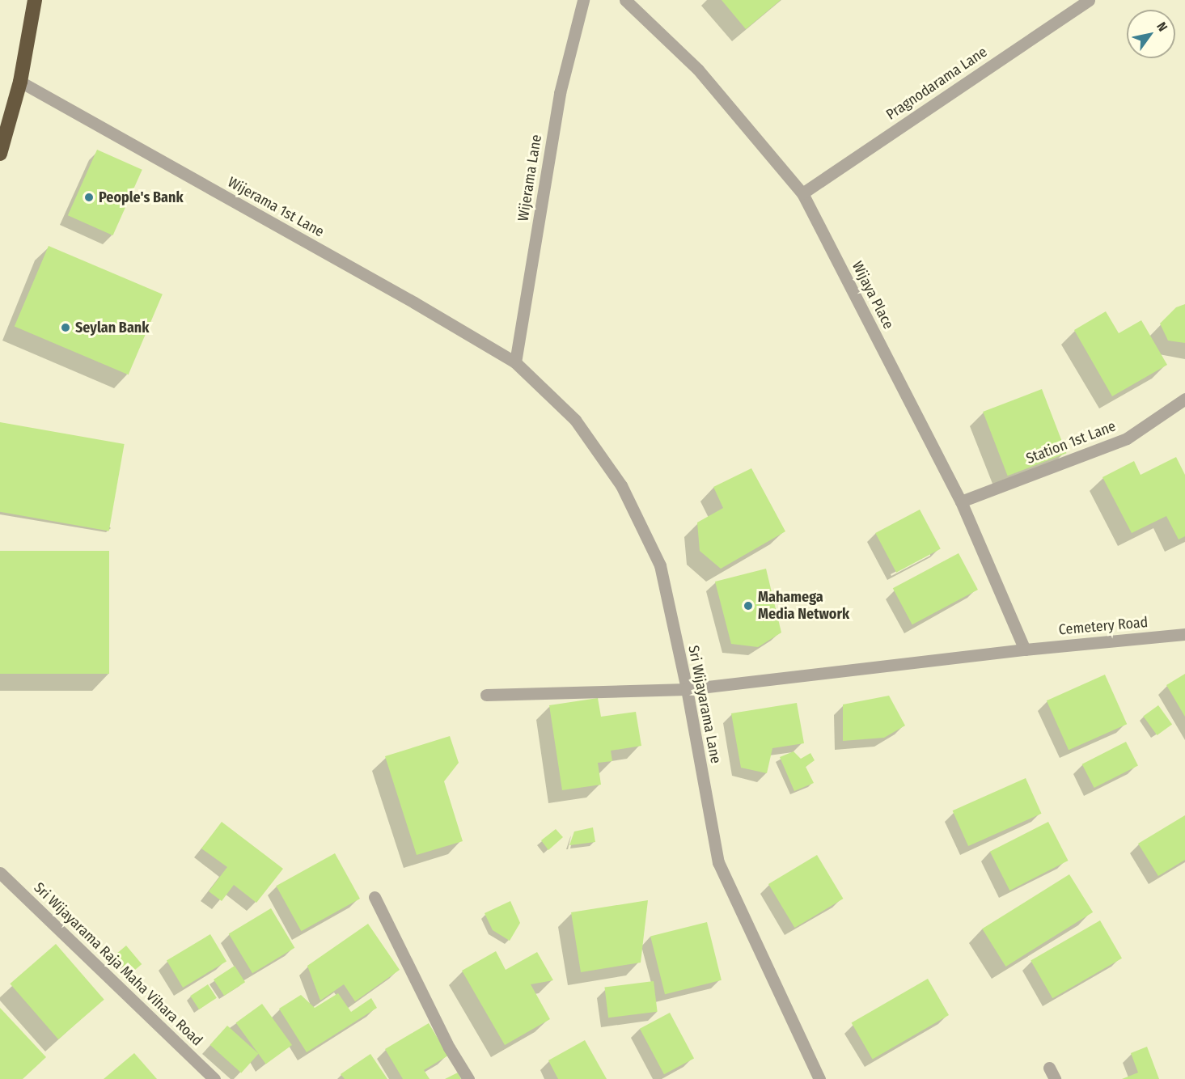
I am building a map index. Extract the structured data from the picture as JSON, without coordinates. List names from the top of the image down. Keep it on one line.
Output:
{"streets":{"street":["Pragnodarama Lane","Wijerama Lane","Wijerama 1st Lane","Wijaya Place","Station 1st Lane","Cemetery Road","Sri Wijayarama Lane","Sri Wijayarama Raja Maha Vihara Road"]},"crossings":[["Pragnodarama Lane","Wijaya Place"],["Wijerama Lane","Wijerama 1st Lane"],["Wijerama Lane","Sri Wijayarama Lane"],["Wijerama 1st Lane","Sri Wijayarama Lane"],["Wijaya Place","Station 1st Lane"],["Wijaya Place","Cemetery Road"],["Cemetery Road","Sri Wijayarama Lane"]],"places":["People's Bank","Seylan Bank","Mahamega Media Network"],"north":"top right"}
